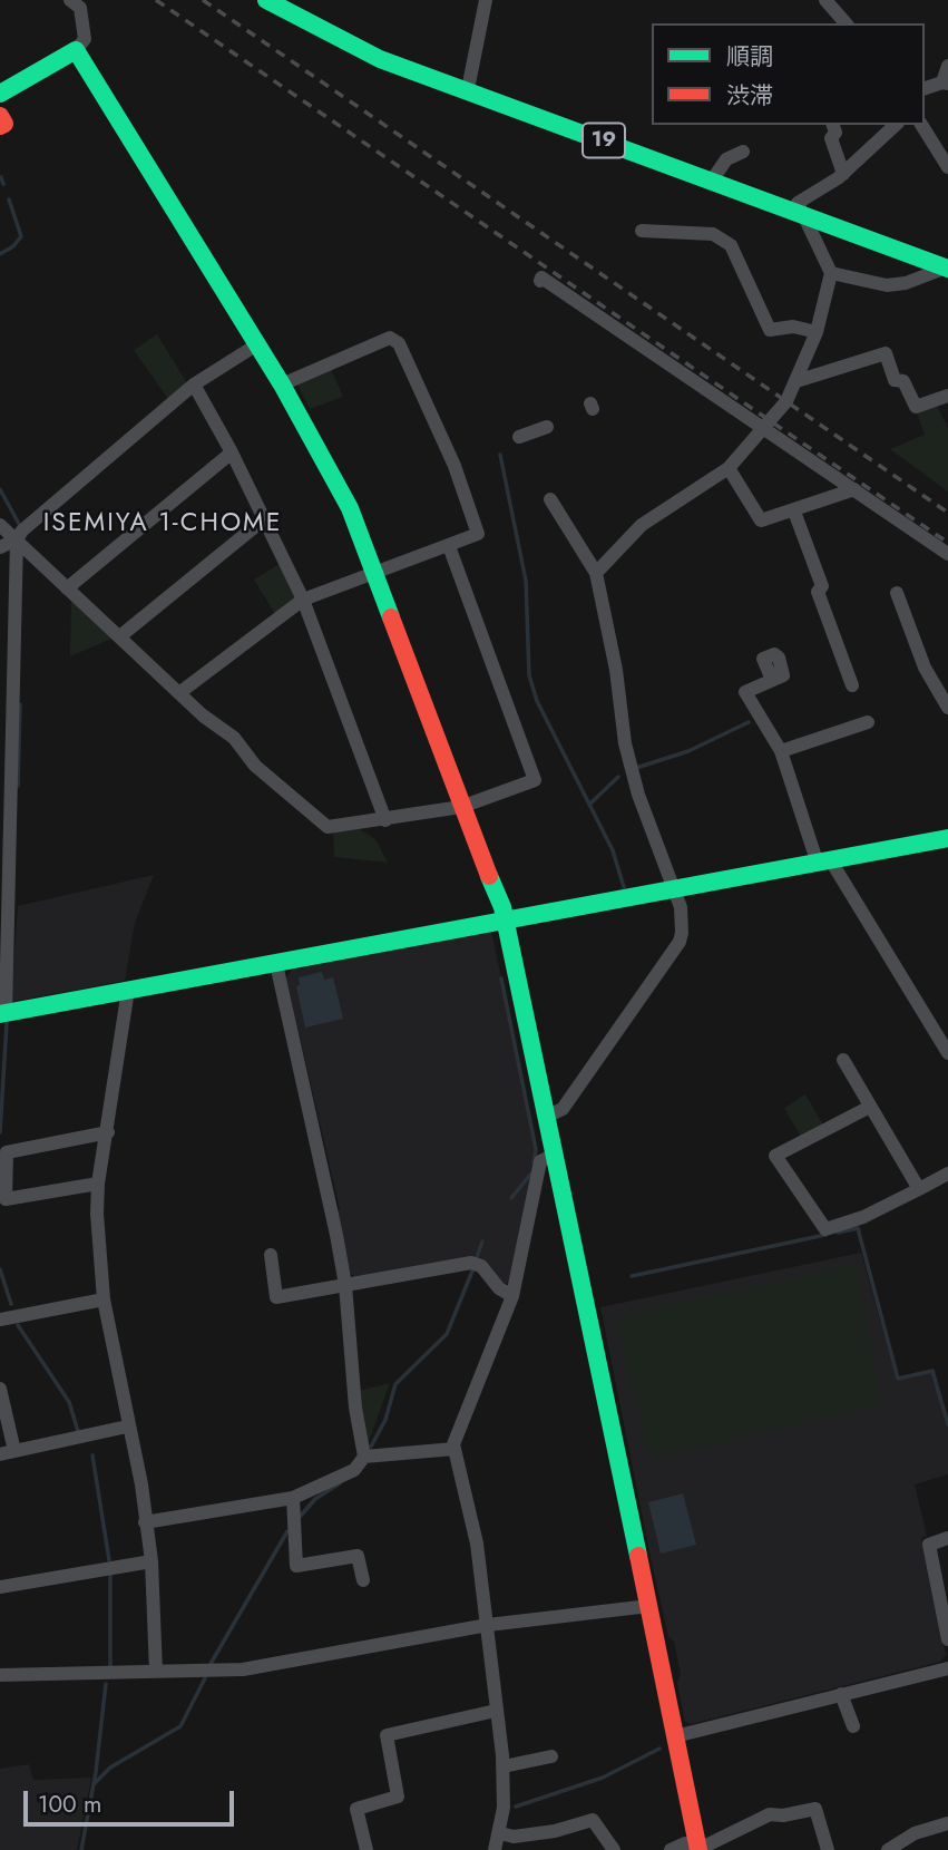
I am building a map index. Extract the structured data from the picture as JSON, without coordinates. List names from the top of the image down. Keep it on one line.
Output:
{"streets":{"main road":["19"]},"districts":["ISEMIYA 1-CHOME"],"legend":["順調","渋滞"],"scale_bar":"100 m"}
